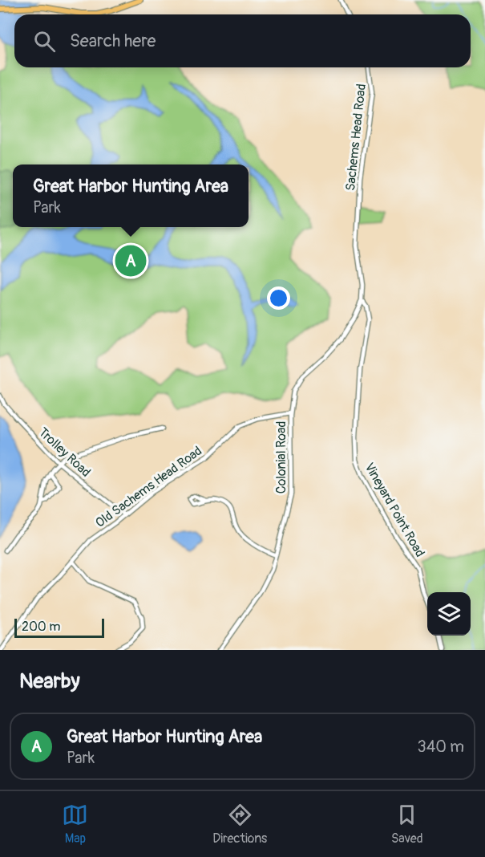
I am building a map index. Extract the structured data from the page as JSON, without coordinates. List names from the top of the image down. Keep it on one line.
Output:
{"streets":{"street":["Sachems Head Road","Trolley Road","Colonial Road","Old Sachems Head Road","Vineyard Point Road"]},"crossings":[["Sachems Head Road","Colonial Road"],["Sachems Head Road","Vineyard Point Road"],["Trolley Road","Old Sachems Head Road"],["Colonial Road","Old Sachems Head Road"],["Colonial Road","Vineyard Point Road"]],"scale_bar":"200 m","page":{"search":"Search here","popup":["Great Harbor Hunting Area","Park"],"pins":"A","scale":"200 m","heading":"Nearby","list":[{"mark":"A","name":"Great Harbor Hunting Area","note":"Park","value":"340 m"}],"nav":["Map","Directions","Saved"]}}
